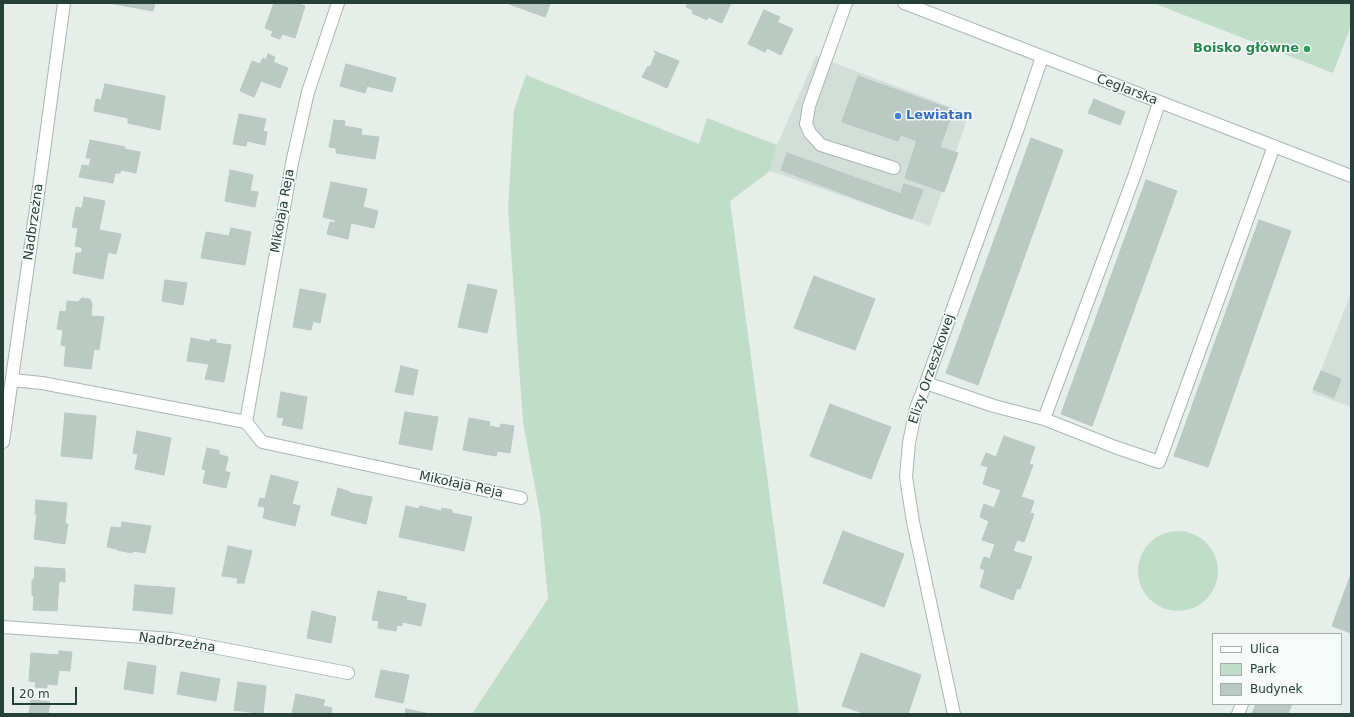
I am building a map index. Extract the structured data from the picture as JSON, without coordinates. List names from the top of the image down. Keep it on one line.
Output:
{"streets":{"street":["Ceglarska","Mikołaja Reja","Nadbrzeżna","Elizy Orzeszkowej"]},"crossings":[["Ceglarska","Elizy Orzeszkowej"]],"places":["Boisko główne","Lewiatan"],"legend":["Ulica","Park","Budynek"],"scale_bar":"20 m"}
